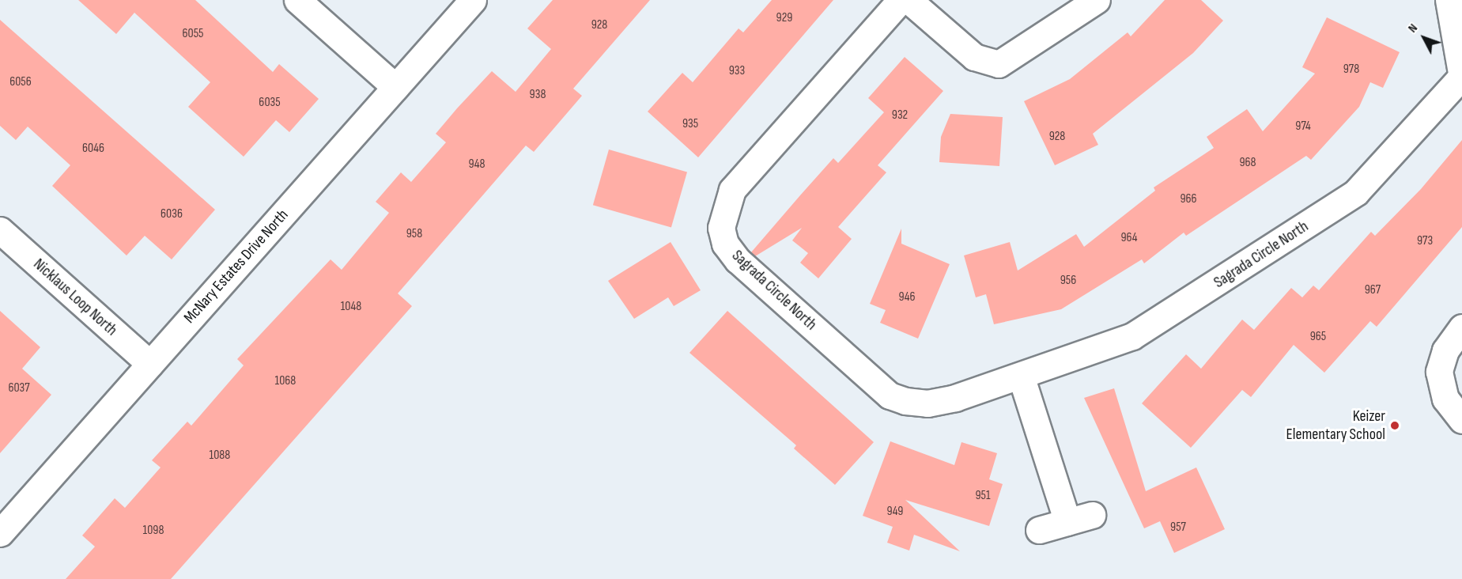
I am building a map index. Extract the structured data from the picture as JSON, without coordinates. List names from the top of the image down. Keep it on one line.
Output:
{"streets":{"street":["Sagrada Circle North","McNary Estates Drive North","Nicklaus Loop North"]},"crossings":[["McNary Estates Drive North","Nicklaus Loop North"]],"places":["Keizer Elementary School"],"house_numbers":["929","928","6055","978","933","6056","938","6035","932","935","974","928","6046","968","948","966","6036","958","964","973","956","967","946","1048","965","1068","6037","1088","951","949","957","1098"],"north":"top left"}
